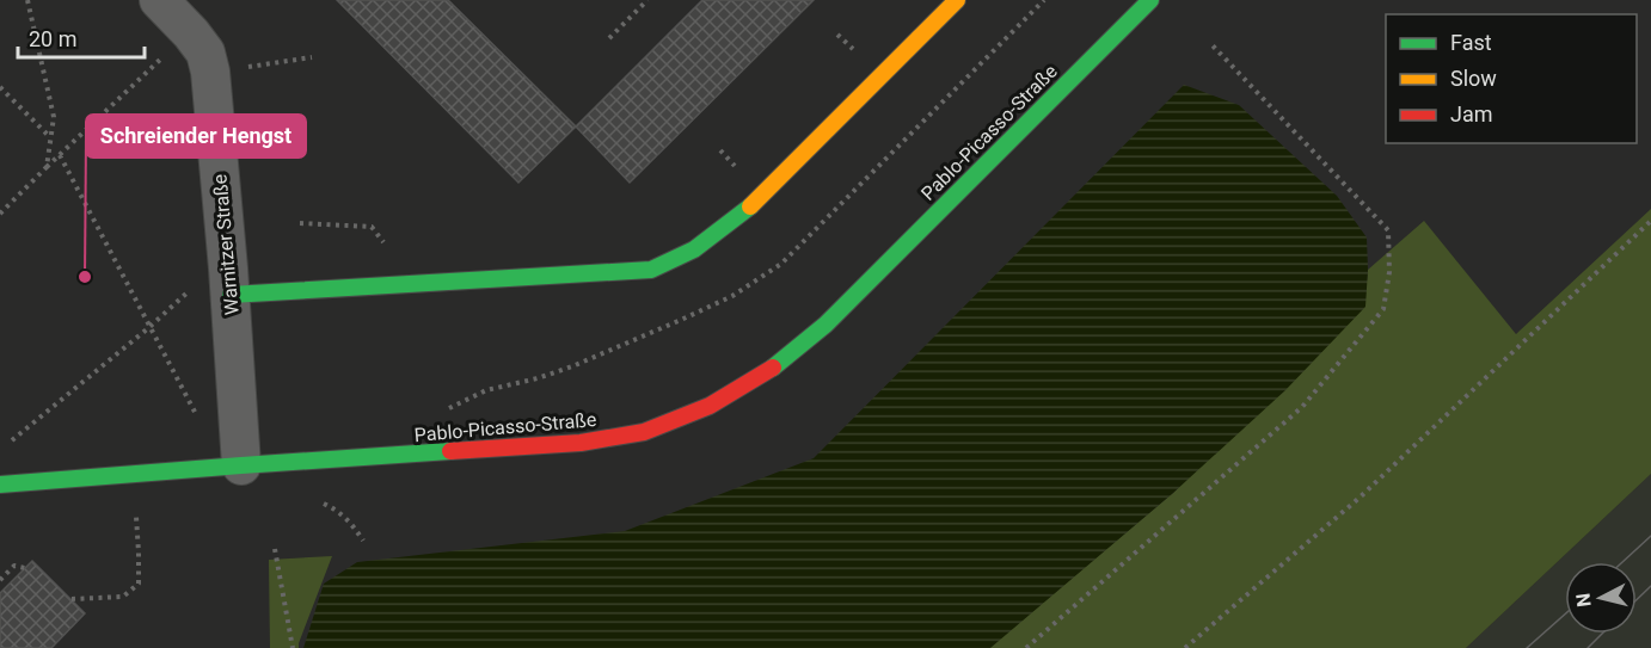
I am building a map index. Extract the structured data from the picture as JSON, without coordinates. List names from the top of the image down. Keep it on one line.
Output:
{"streets":{"main road":["Pablo-Picasso-Straße"],"street":["Warnitzer Straße"]},"crossings":[["Pablo-Picasso-Straße","Warnitzer Straße"]],"places":["Schreiender Hengst"],"legend":["Fast","Slow","Jam"],"scale_bar":"20 m","north":"left"}
